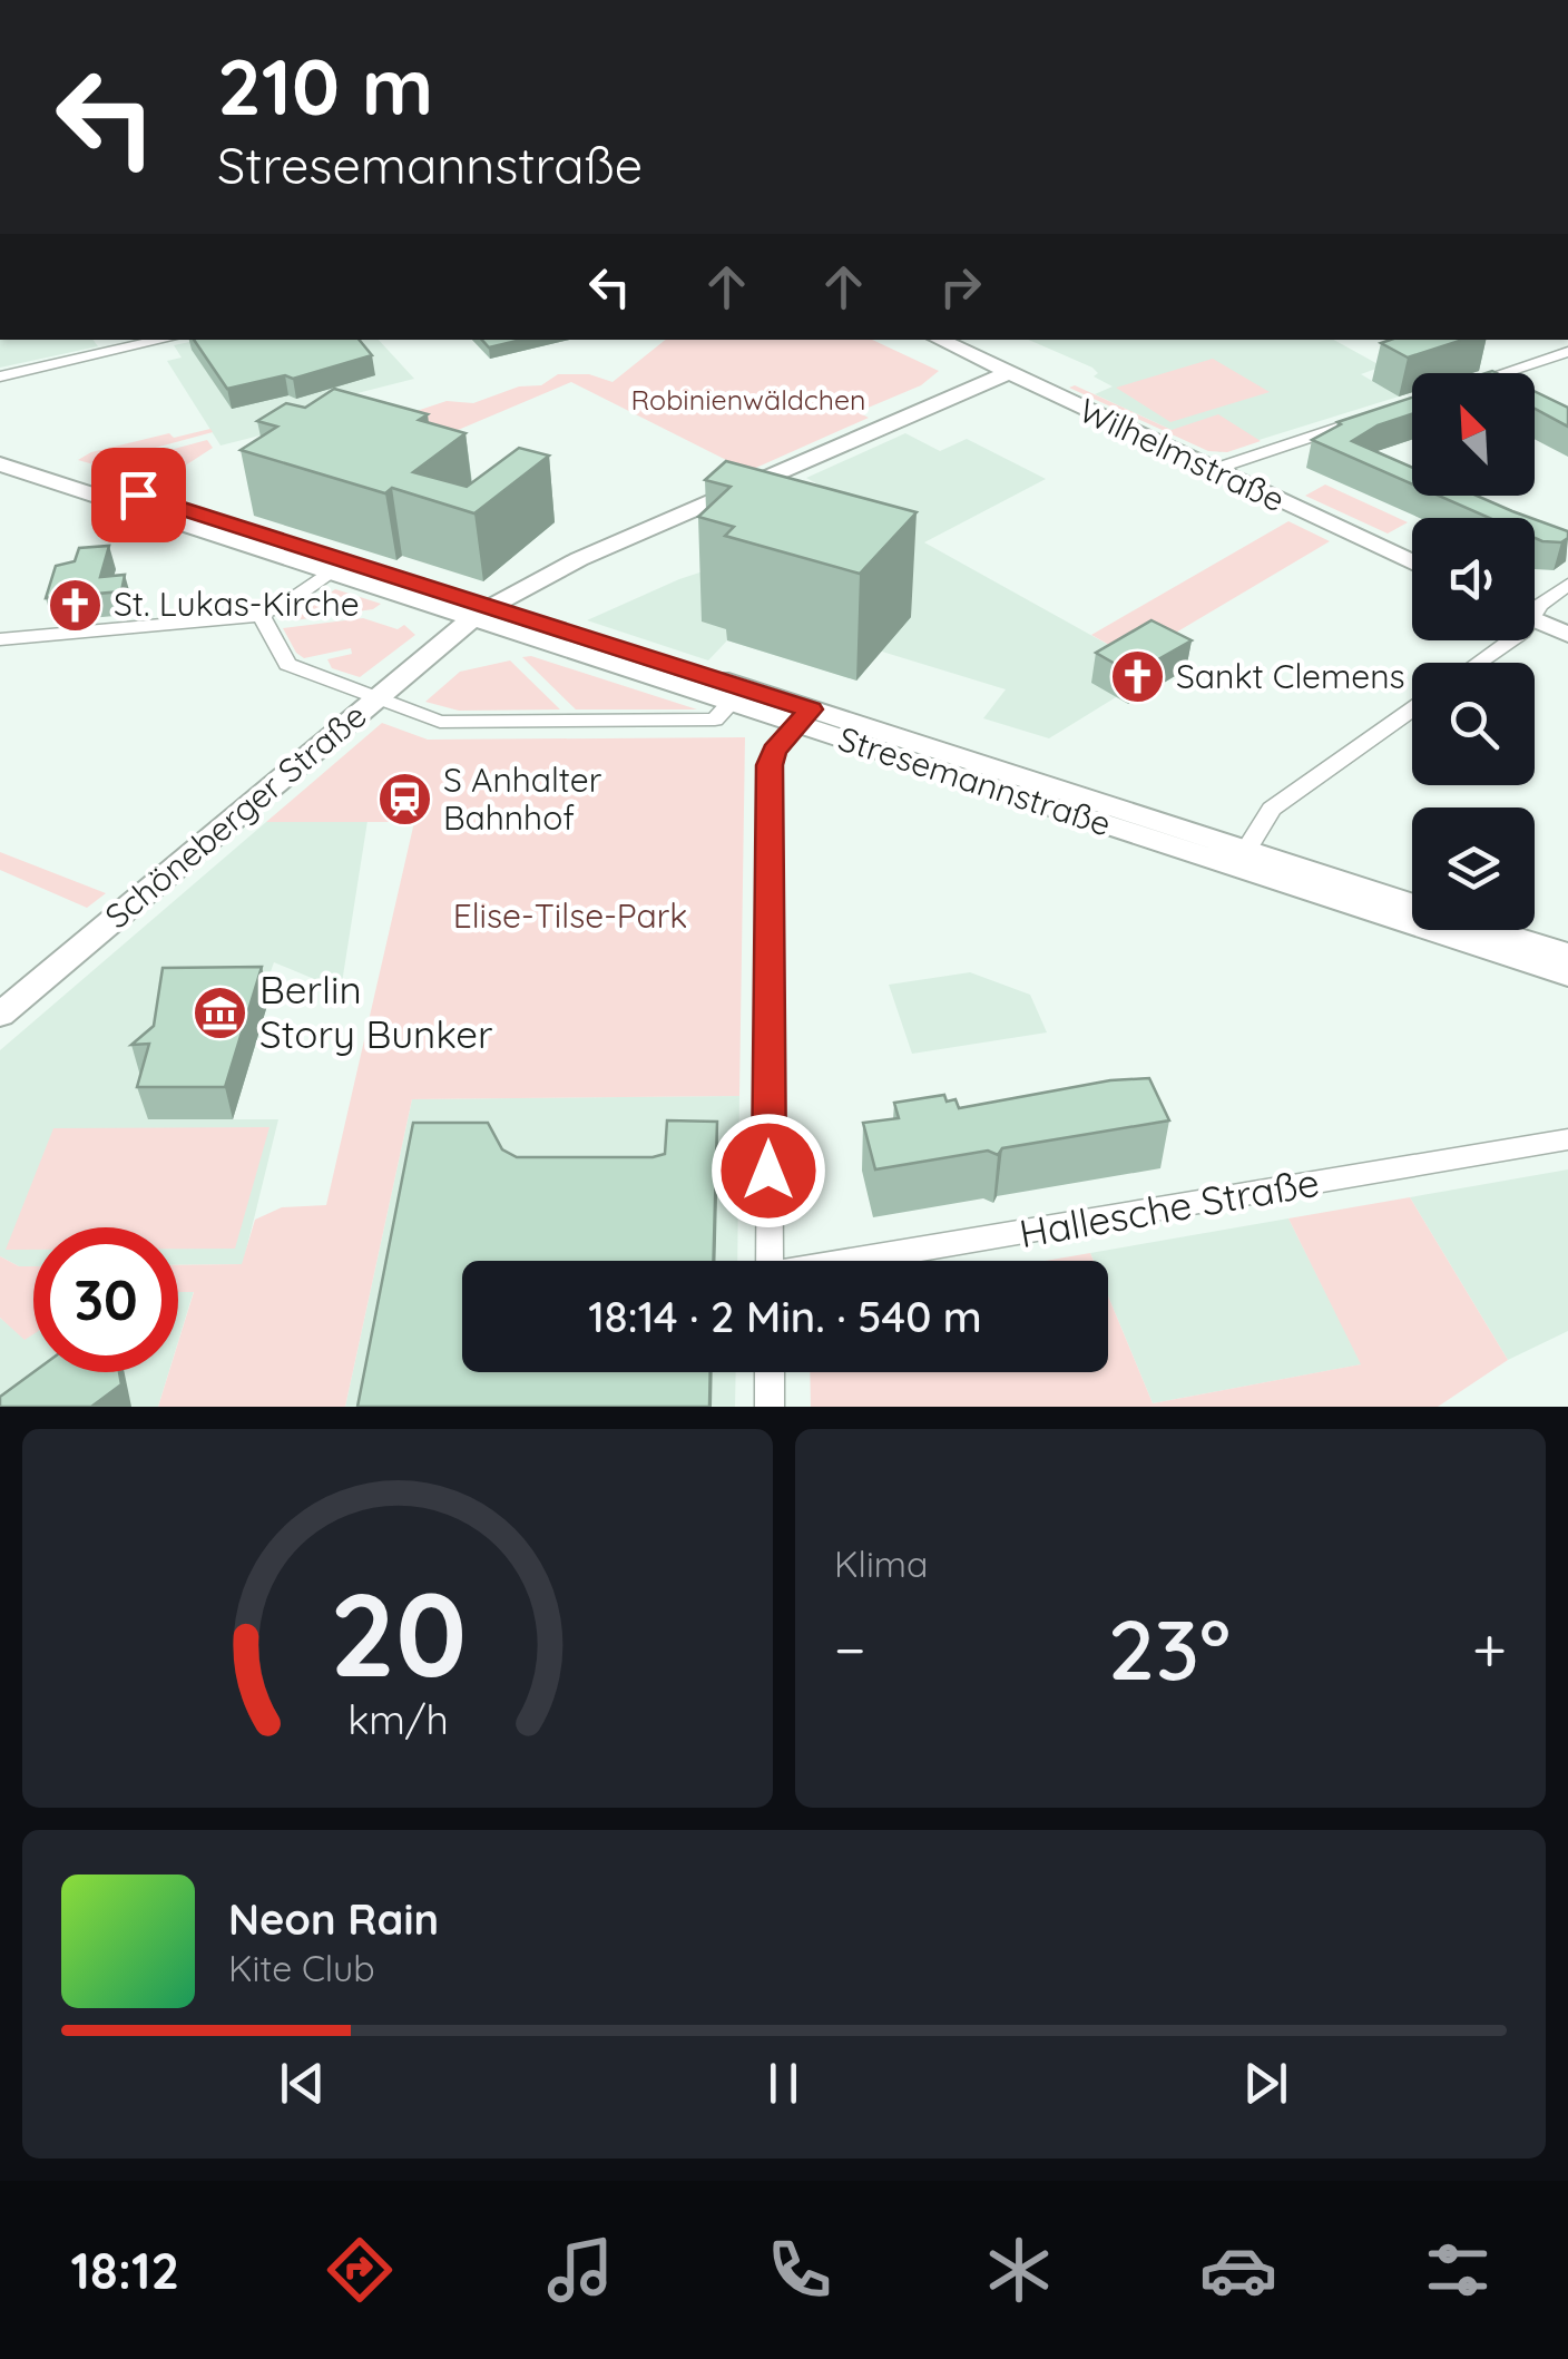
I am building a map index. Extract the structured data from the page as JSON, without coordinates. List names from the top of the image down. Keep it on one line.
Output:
{"streets":{"main road":["Wilhelmstraße","Stresemannstraße","Schöneberger Straße"],"street":["Hallesche Straße"]},"crossings":[["Wilhelmstraße","Schöneberger Straße"],["Stresemannstraße","Schöneberger Straße"]],"parks":["Robinienwäldchen","Elise-Tilse-Park"],"places":{"church":["St. Lukas-Kirche","Sankt Clemens"],"station":["S Anhalter Bahnhof"],"museum":["Berlin Story Bunker"]},"north":"top left","page":{"turn":["210 m","Stresemannstraße"],"limit":"30","trip":"18:14 · 2 Min. · 540 m","tile":"Klima","heat":["−","23°","+"],"song":["Neon Rain","Kite Club"],"tabs":"18:12","gauge":["20","km/h"]}}
